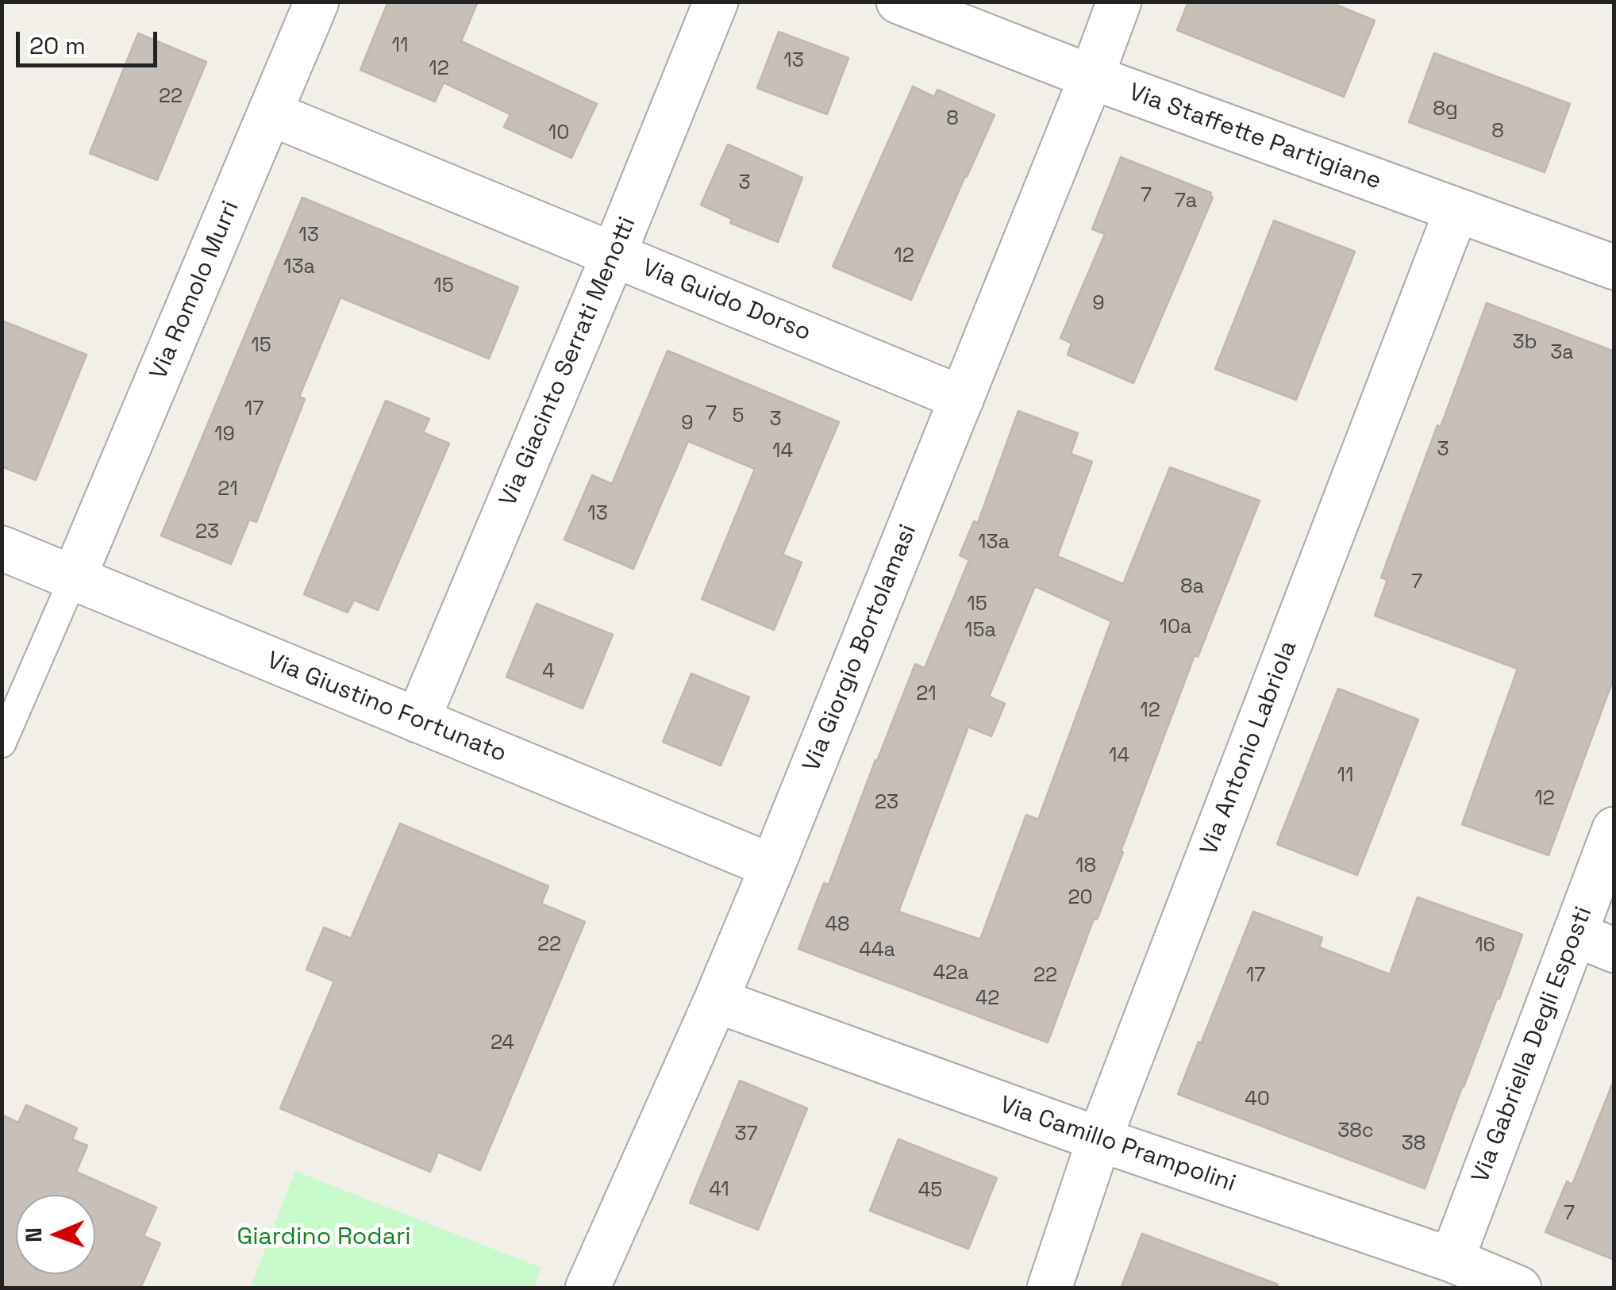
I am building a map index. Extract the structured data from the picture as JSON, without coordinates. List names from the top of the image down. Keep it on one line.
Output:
{"streets":{"street":["Via Staffette Partigiane","Via Romolo Murri","Via Guido Dorso","Via Giacinto Serrati Menotti","Via Giorgio Bortolamasi","Via Giustino Fortunato","Via Antonio Labriola","Via Gabriella Degli Esposti","Via Camillo Prampolini"]},"crossings":[["Via Staffette Partigiane","Via Giorgio Bortolamasi"],["Via Staffette Partigiane","Via Antonio Labriola"],["Via Romolo Murri","Via Guido Dorso"],["Via Romolo Murri","Via Giustino Fortunato"],["Via Guido Dorso","Via Giacinto Serrati Menotti"],["Via Guido Dorso","Via Giorgio Bortolamasi"],["Via Giacinto Serrati Menotti","Via Giustino Fortunato"],["Via Giorgio Bortolamasi","Via Giustino Fortunato"],["Via Giorgio Bortolamasi","Via Camillo Prampolini"],["Via Antonio Labriola","Via Camillo Prampolini"],["Via Gabriella Degli Esposti","Via Camillo Prampolini"]],"parks":["Giardino Rodari"],"house_numbers":["11","13","12","22","8g","8","8","10","3","7","7a","13","12","13a","15","9","3b","15","3a","17","7","5","3","9","19","3","14","21","13","23","13a","7","8a","15","10a","15a","4","21","12","14","11","12","23","18","20","48","22","16","44a","42a","22","17","42","24","40","38c","37","38","41","45","7"],"scale_bar":"20 m","north":"left"}
